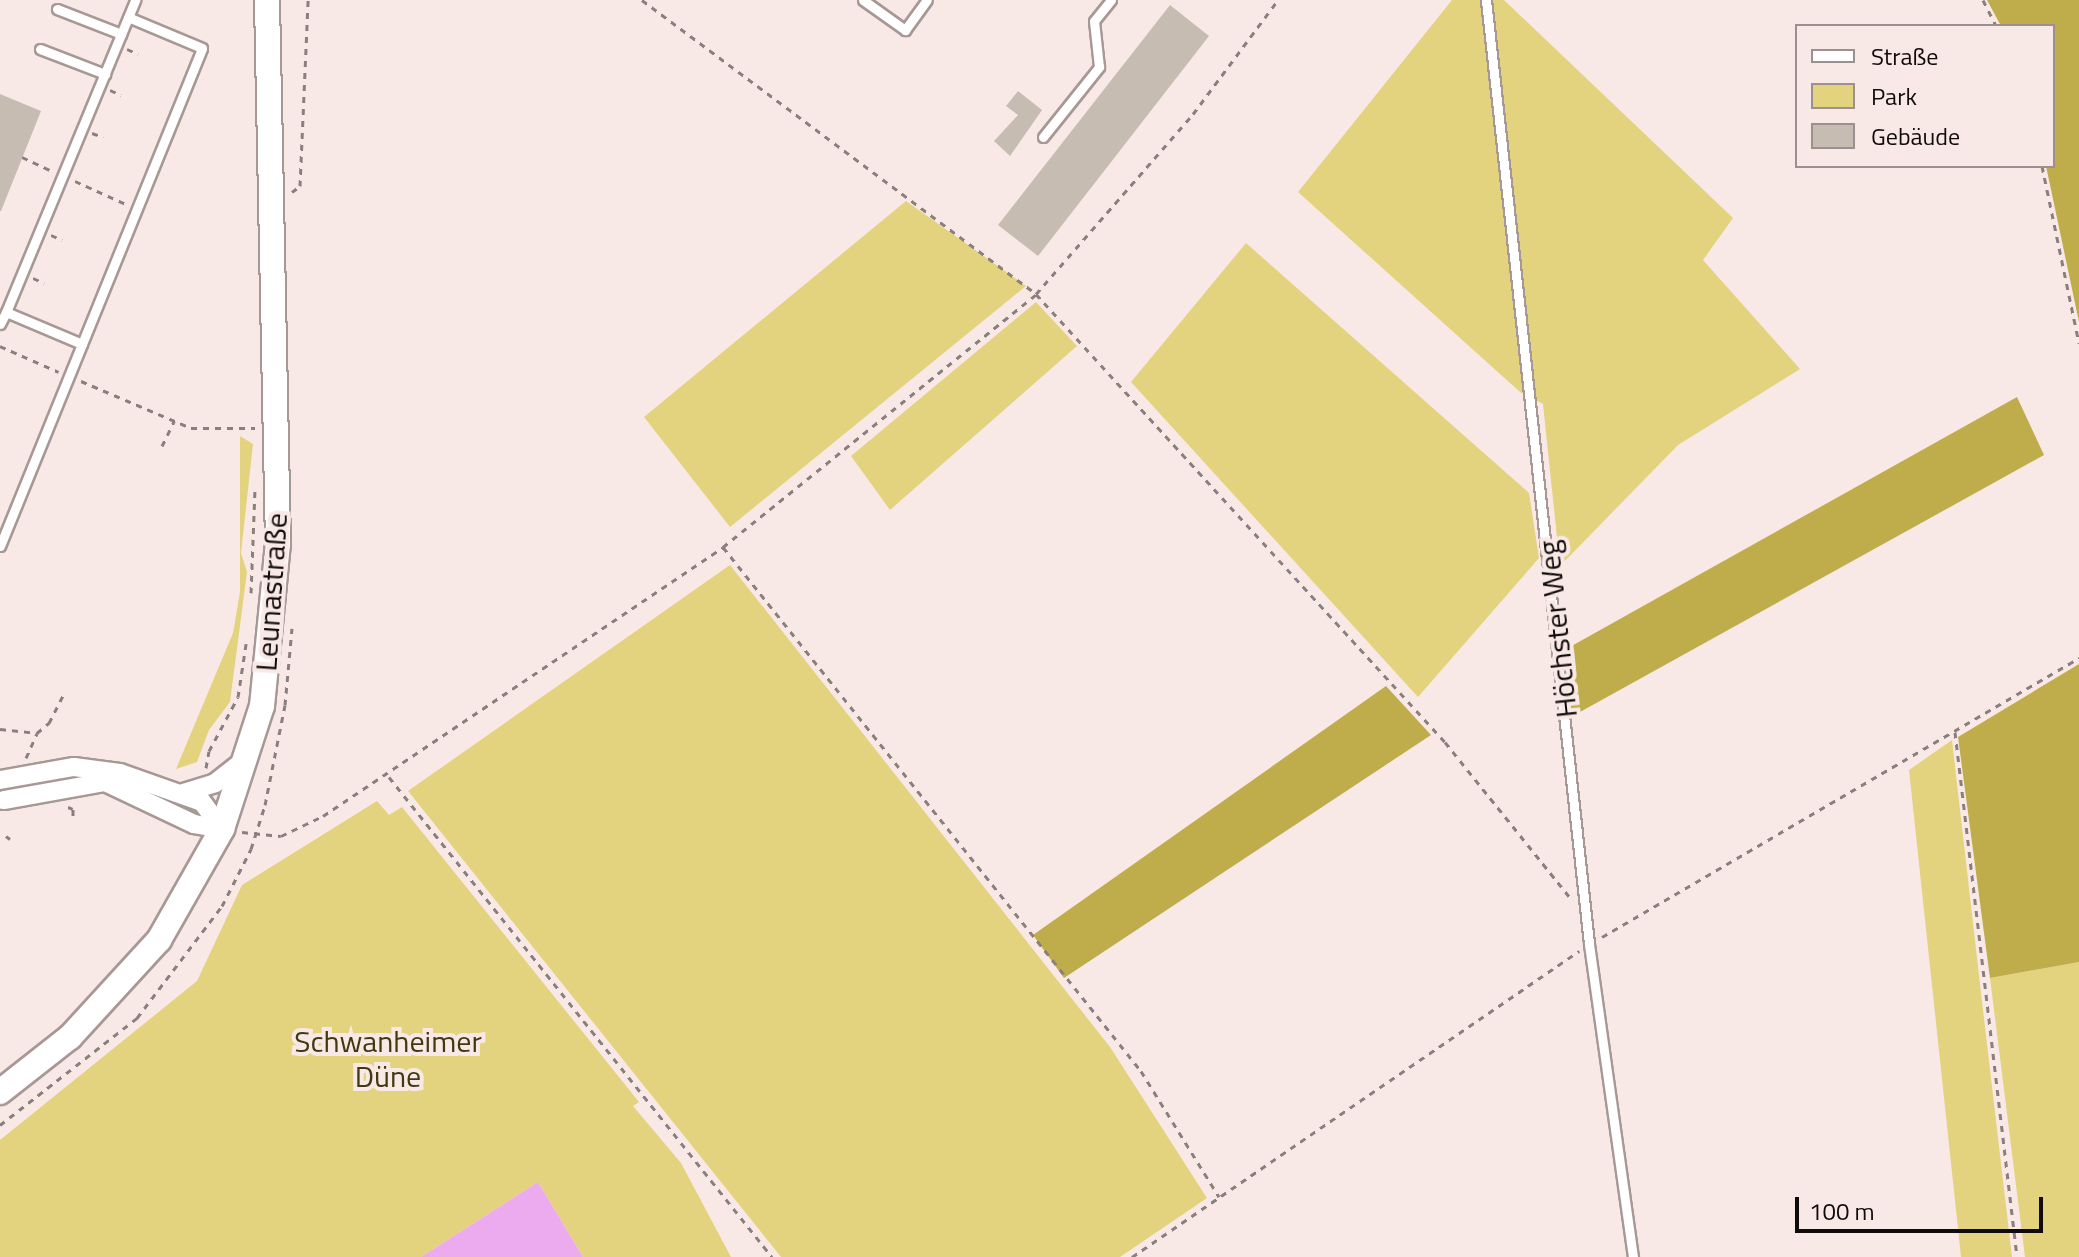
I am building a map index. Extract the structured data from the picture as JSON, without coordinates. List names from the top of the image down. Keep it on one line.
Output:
{"streets":{"main road":["Leunastraße"],"lane":["Höchster Weg"]},"parks":["Schwanheimer Düne"],"legend":["Straße","Park","Gebäude"],"scale_bar":"100 m"}
